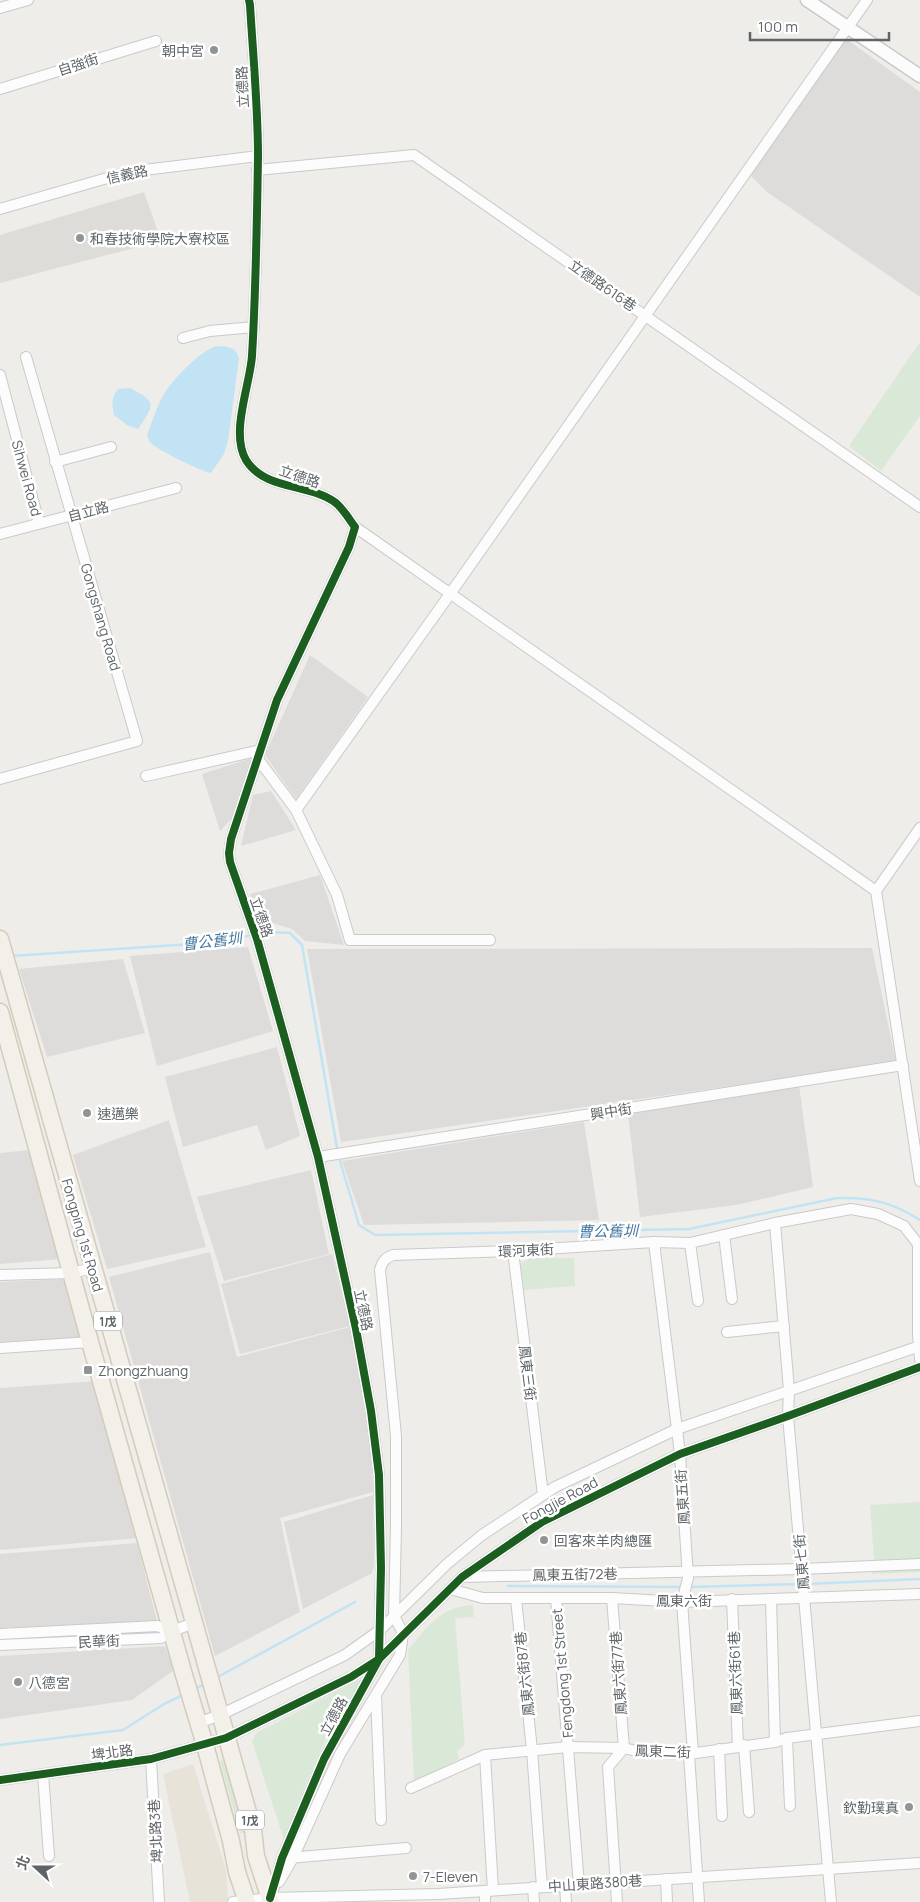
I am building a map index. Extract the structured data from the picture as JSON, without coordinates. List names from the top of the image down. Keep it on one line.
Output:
{"streets":{"main road":["Fongping 1st Road","1戊"],"street":["自強街","立德路","信義路","立德路616巷","Sihwei Road","自立路","Gongshang Road","興中街","環河東街","鳳東三街","鳳東五街","Fongjie Road","鳳東七街","鳳東五街72巷","鳳東六街","民華街","Fengdong 1st Street","鳳東六街77巷","鳳東六街61巷","鳳東六街87巷","鳳東二街","埤北路","埤北路3巷","中山東路380巷"]},"crossings":[["立德路","信義路"],["立德路","立德路616巷"],["立德路","興中街"],["立德路","1戊"],["立德路","Fongjie Road"],["立德路","中山東路380巷"],["Sihwei Road","自立路"],["自立路","Gongshang Road"],["Fongping 1st Road","1戊"],["Fongping 1st Road","Fongjie Road"],["Fongping 1st Road","民華街"],["環河東街","鳳東三街"],["環河東街","鳳東五街"],["環河東街","Fongjie Road"],["環河東街","鳳東七街"],["1戊","Fongjie Road"],["1戊","埤北路"],["1戊","中山東路380巷"],["鳳東三街","Fongjie Road"],["鳳東五街","Fongjie Road"],["鳳東五街","鳳東五街72巷"],["鳳東五街","鳳東六街"],["鳳東五街","鳳東二街"],["鳳東五街","中山東路380巷"],["Fongjie Road","鳳東七街"],["Fongjie Road","鳳東五街72巷"],["Fongjie Road","鳳東六街"],["Fongjie Road","埤北路"],["鳳東七街","鳳東五街72巷"],["鳳東七街","鳳東六街"],["鳳東七街","鳳東二街"],["鳳東七街","中山東路380巷"],["鳳東六街","Fengdong 1st Street"],["鳳東六街","鳳東六街77巷"],["鳳東六街","鳳東六街61巷"],["鳳東六街","鳳東六街87巷"],["Fengdong 1st Street","鳳東二街"],["Fengdong 1st Street","中山東路380巷"],["鳳東六街77巷","鳳東二街"],["鳳東六街61巷","鳳東二街"],["鳳東六街87巷","鳳東二街"],["鳳東六街87巷","中山東路380巷"],["埤北路","埤北路3巷"]],"water":["曹公舊圳"],"places":{"other":["朝中宮","和春技術學院大寮校區","速邁樂","回客來羊肉總匯","八德宮","欽勤璞真","7-Eleven"],"transit":["Zhongzhuang"]},"scale_bar":"100 m","north":"left"}
